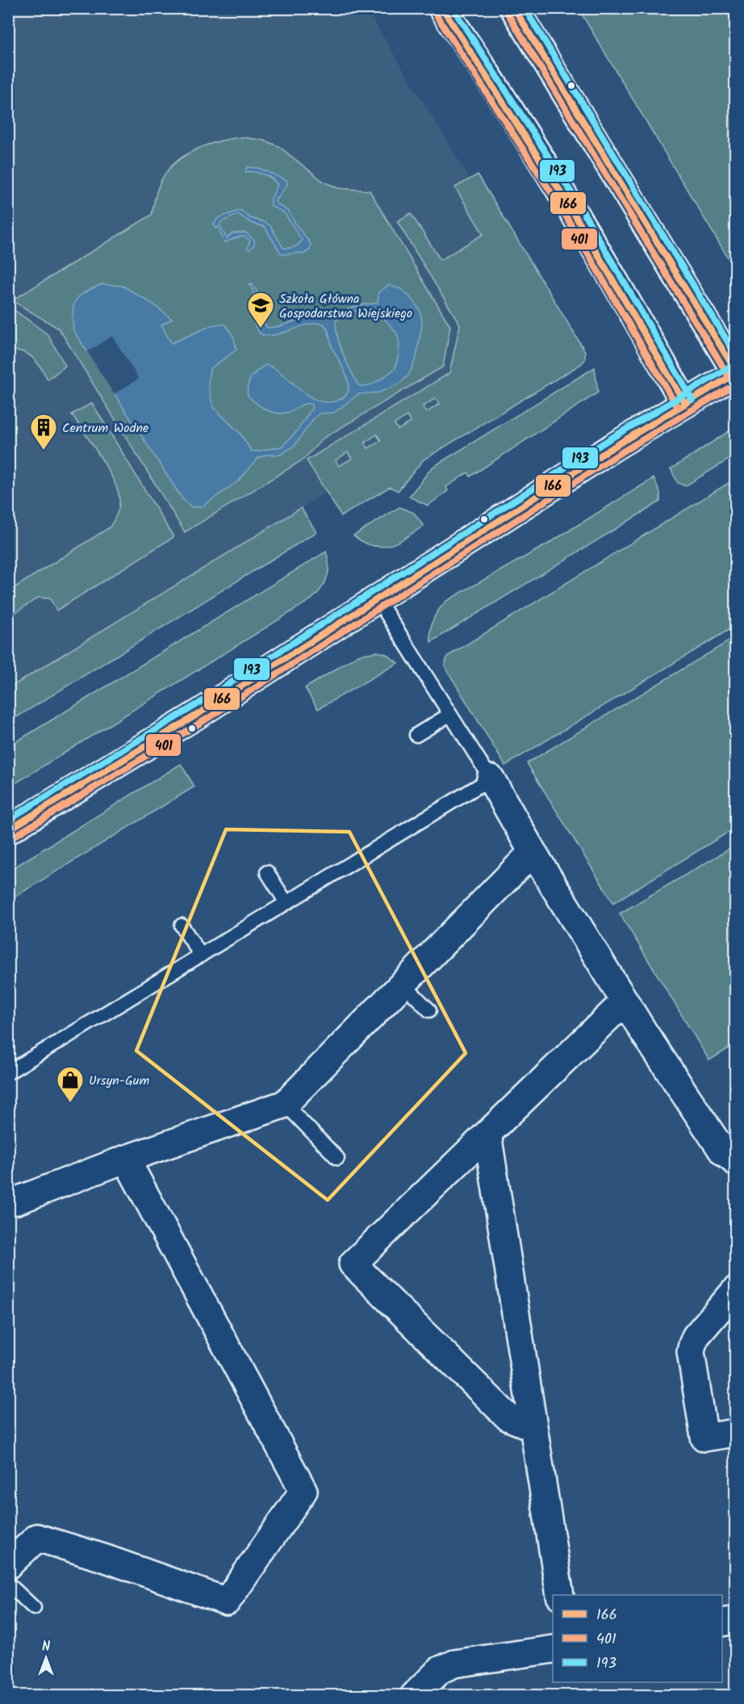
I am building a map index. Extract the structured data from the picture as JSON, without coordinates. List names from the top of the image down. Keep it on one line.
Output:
{"places":{"school or university":["Szkoła Główna Gospodarstwa Wiejskiego"],"building":["Centrum Wodne"],"shop":["Ursyn-Gum"]},"lines":["transit line 166","transit line 193","transit line 401"],"legend":["166","401","193"],"north":"top"}
